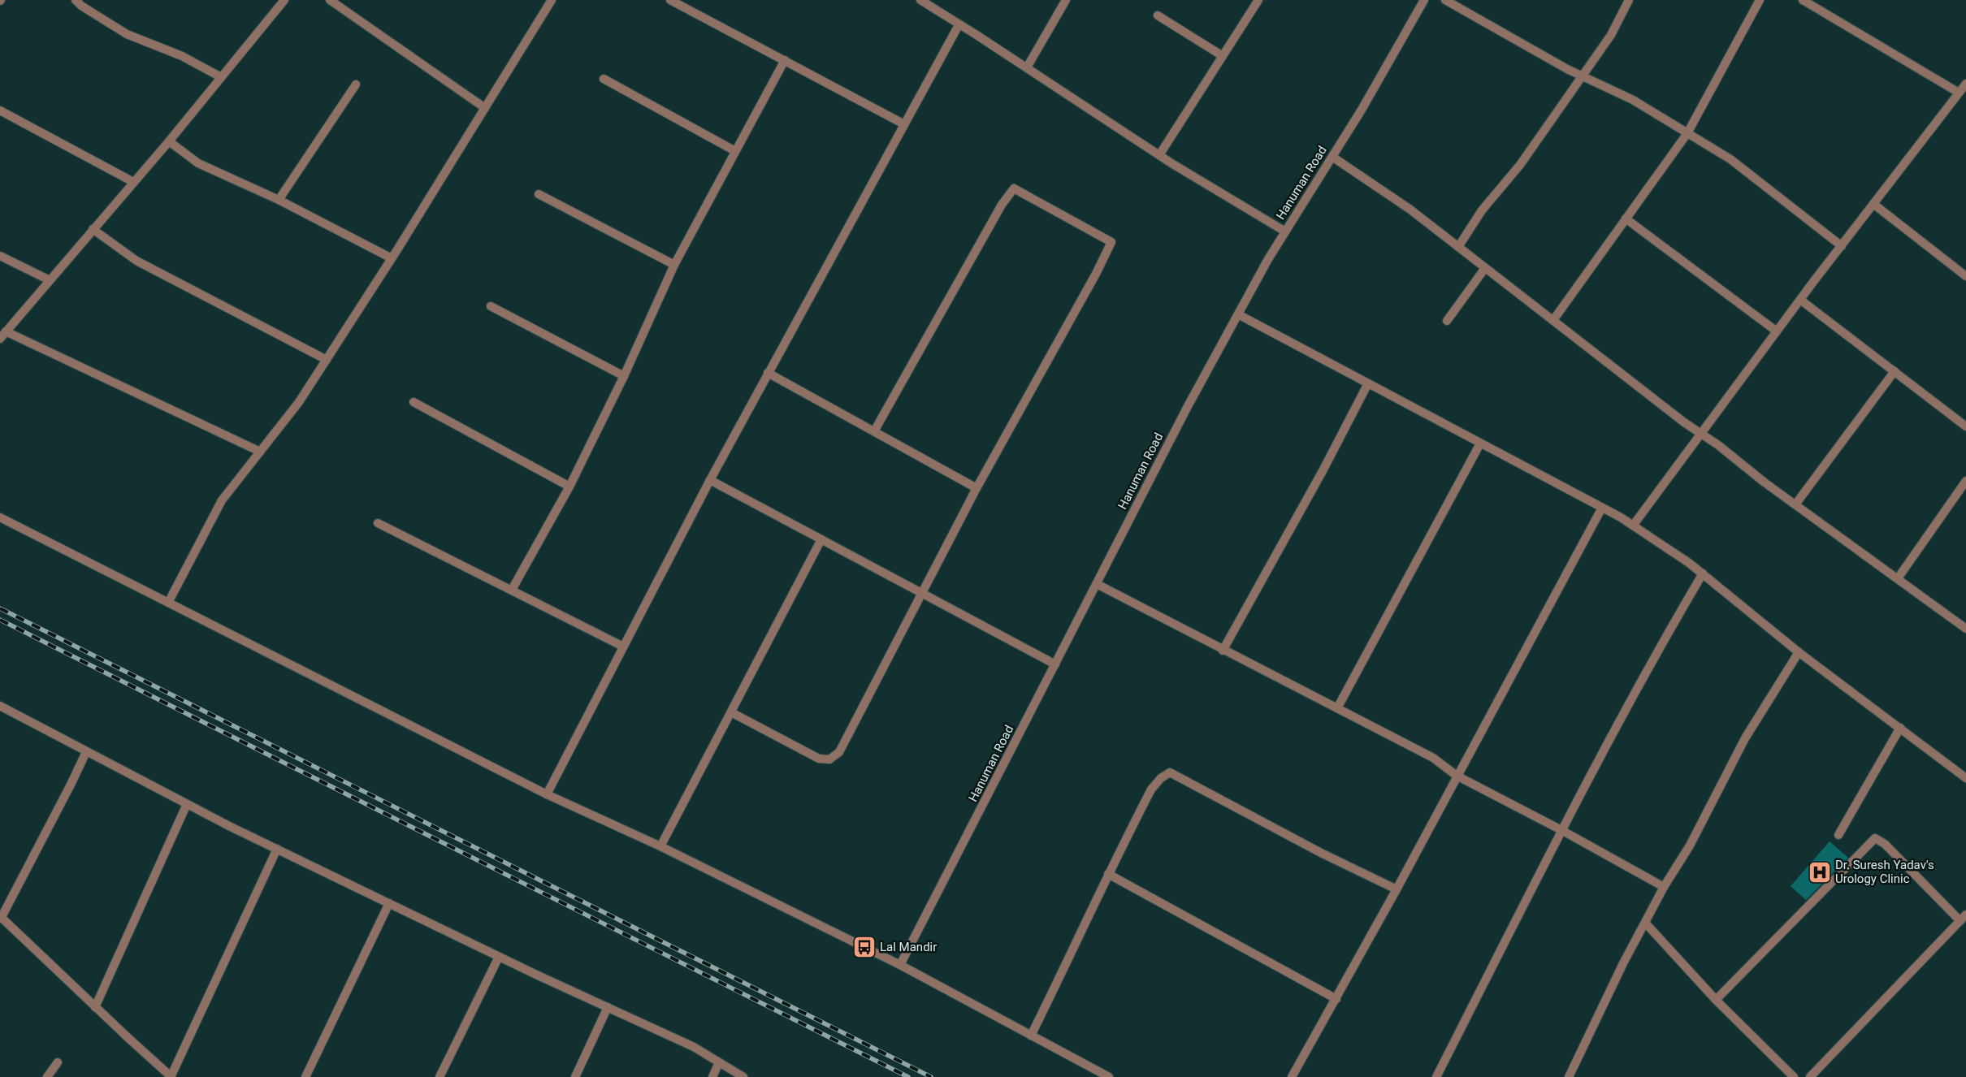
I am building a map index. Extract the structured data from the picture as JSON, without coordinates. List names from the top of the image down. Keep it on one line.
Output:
{"streets":{"street":["Hanuman Road"]},"places":{"hospital":["Dr. Suresh Yadav's Urology Clinic"],"bus stop":["Lal Mandir"]}}
